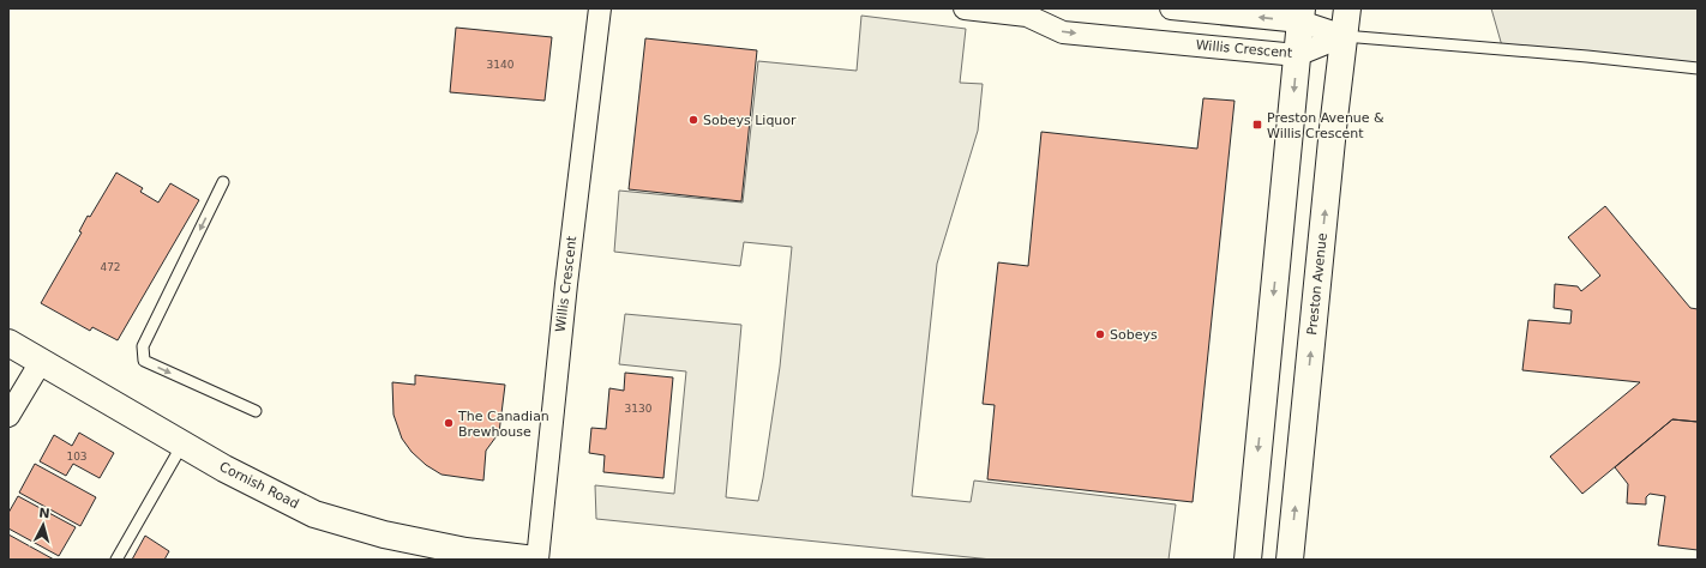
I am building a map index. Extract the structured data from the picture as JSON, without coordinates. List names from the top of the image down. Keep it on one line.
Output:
{"streets":{"main road":["Preston Avenue","Cornish Road"],"street":["Willis Crescent"]},"crossings":[["Willis Crescent","Preston Avenue"],["Willis Crescent","Cornish Road"]],"places":{"other":["Sobeys Liquor","Sobeys","The Canadian Brewhouse"],"transit":["Preston Avenue & Willis Crescent"]},"house_numbers":["3140","472","3130","103"],"north":"top"}
